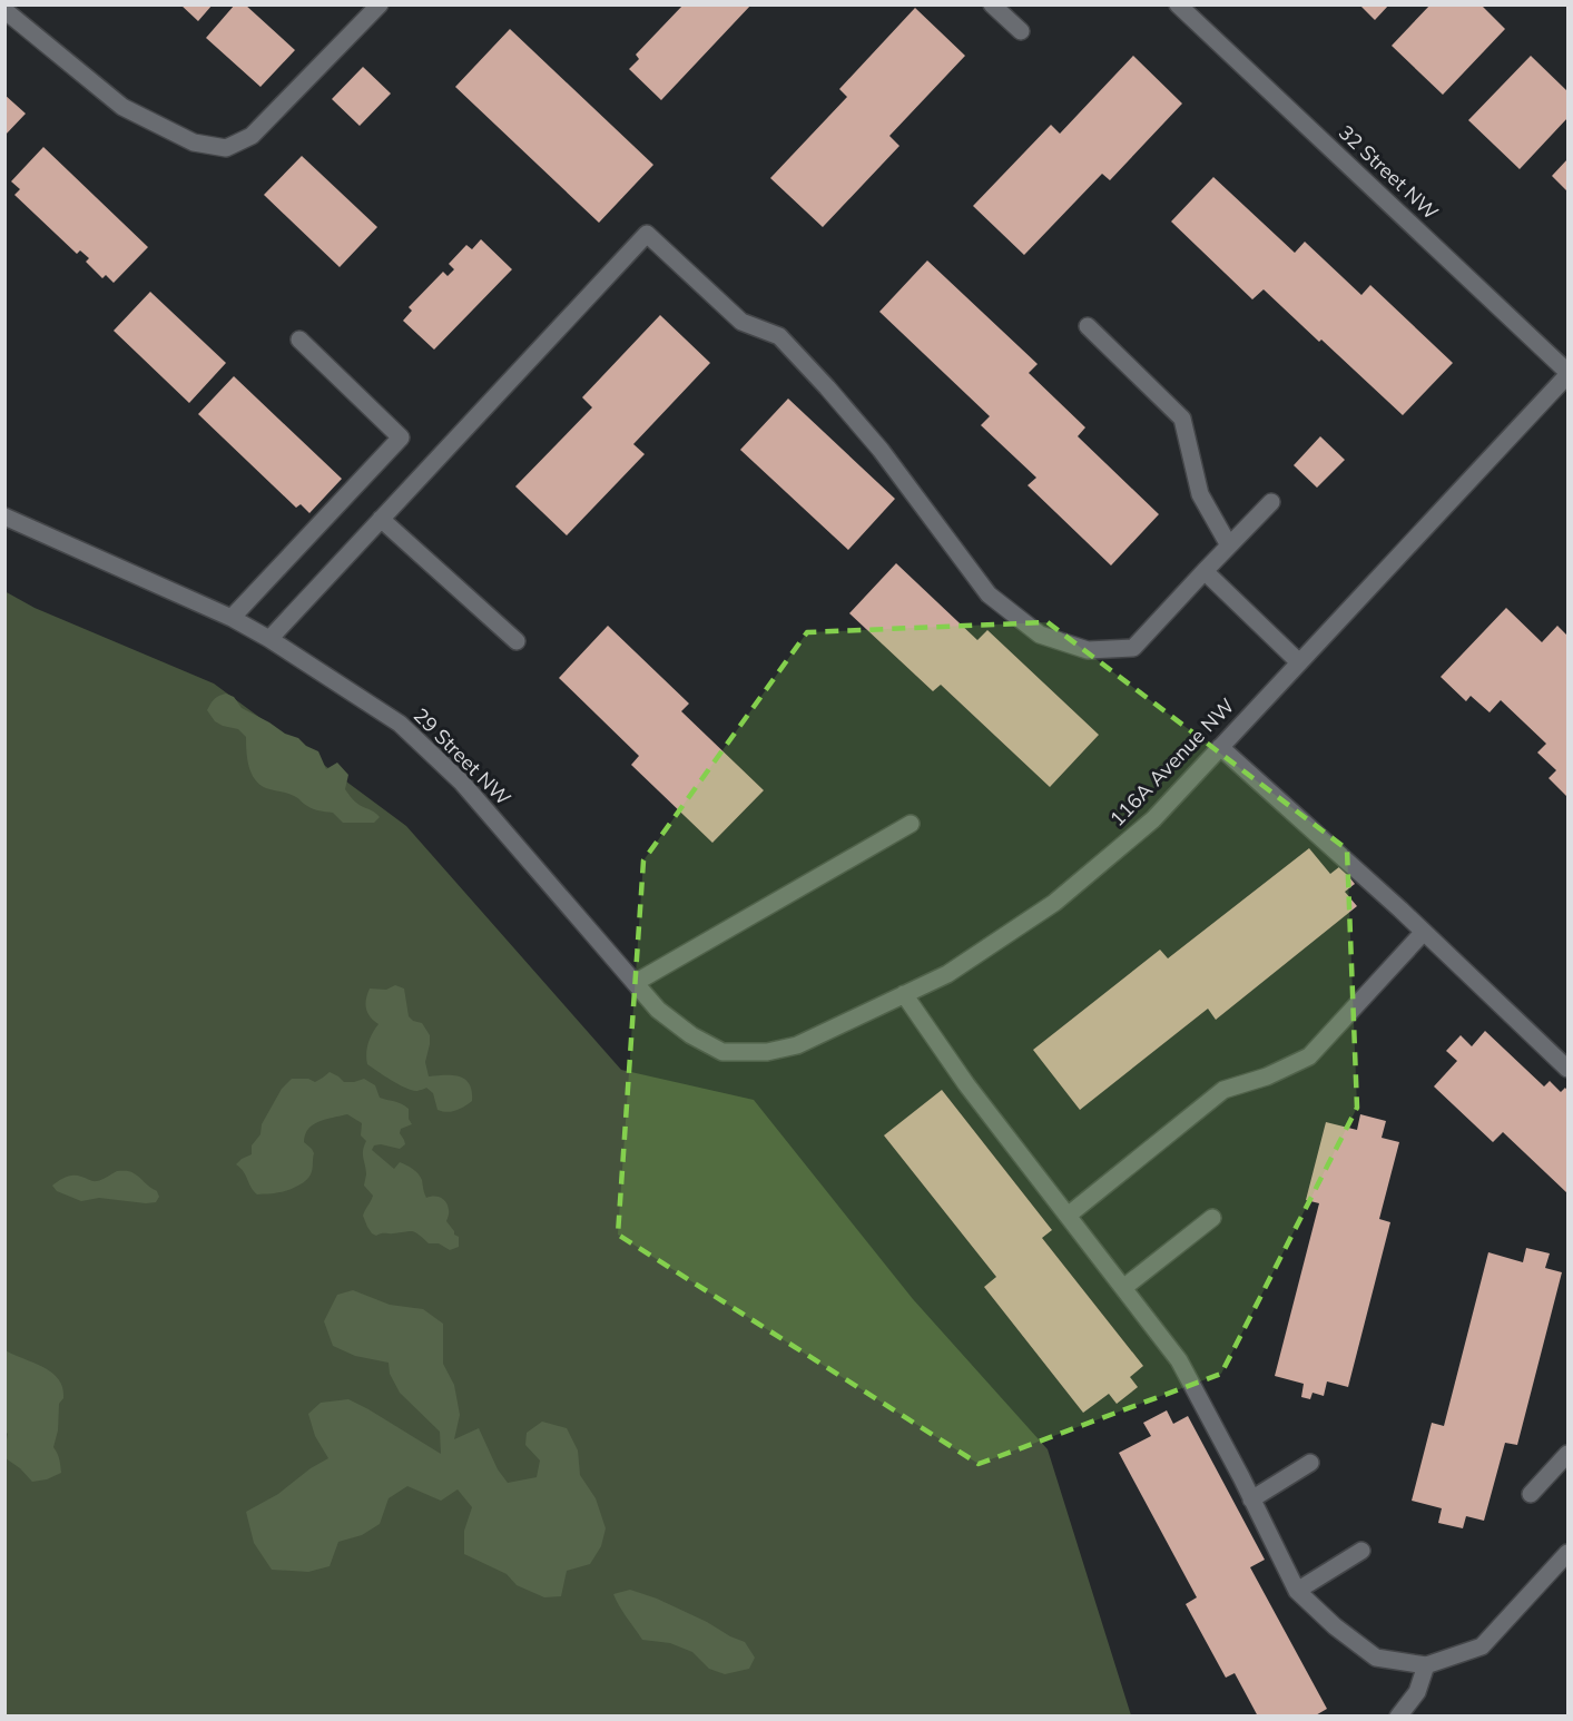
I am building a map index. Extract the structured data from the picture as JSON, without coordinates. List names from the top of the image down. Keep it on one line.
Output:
{"streets":{"street":["32 Street NW","29 Street NW","116A Avenue NW"]},"crossings":[["32 Street NW","116A Avenue NW"],["29 Street NW","116A Avenue NW"]]}
